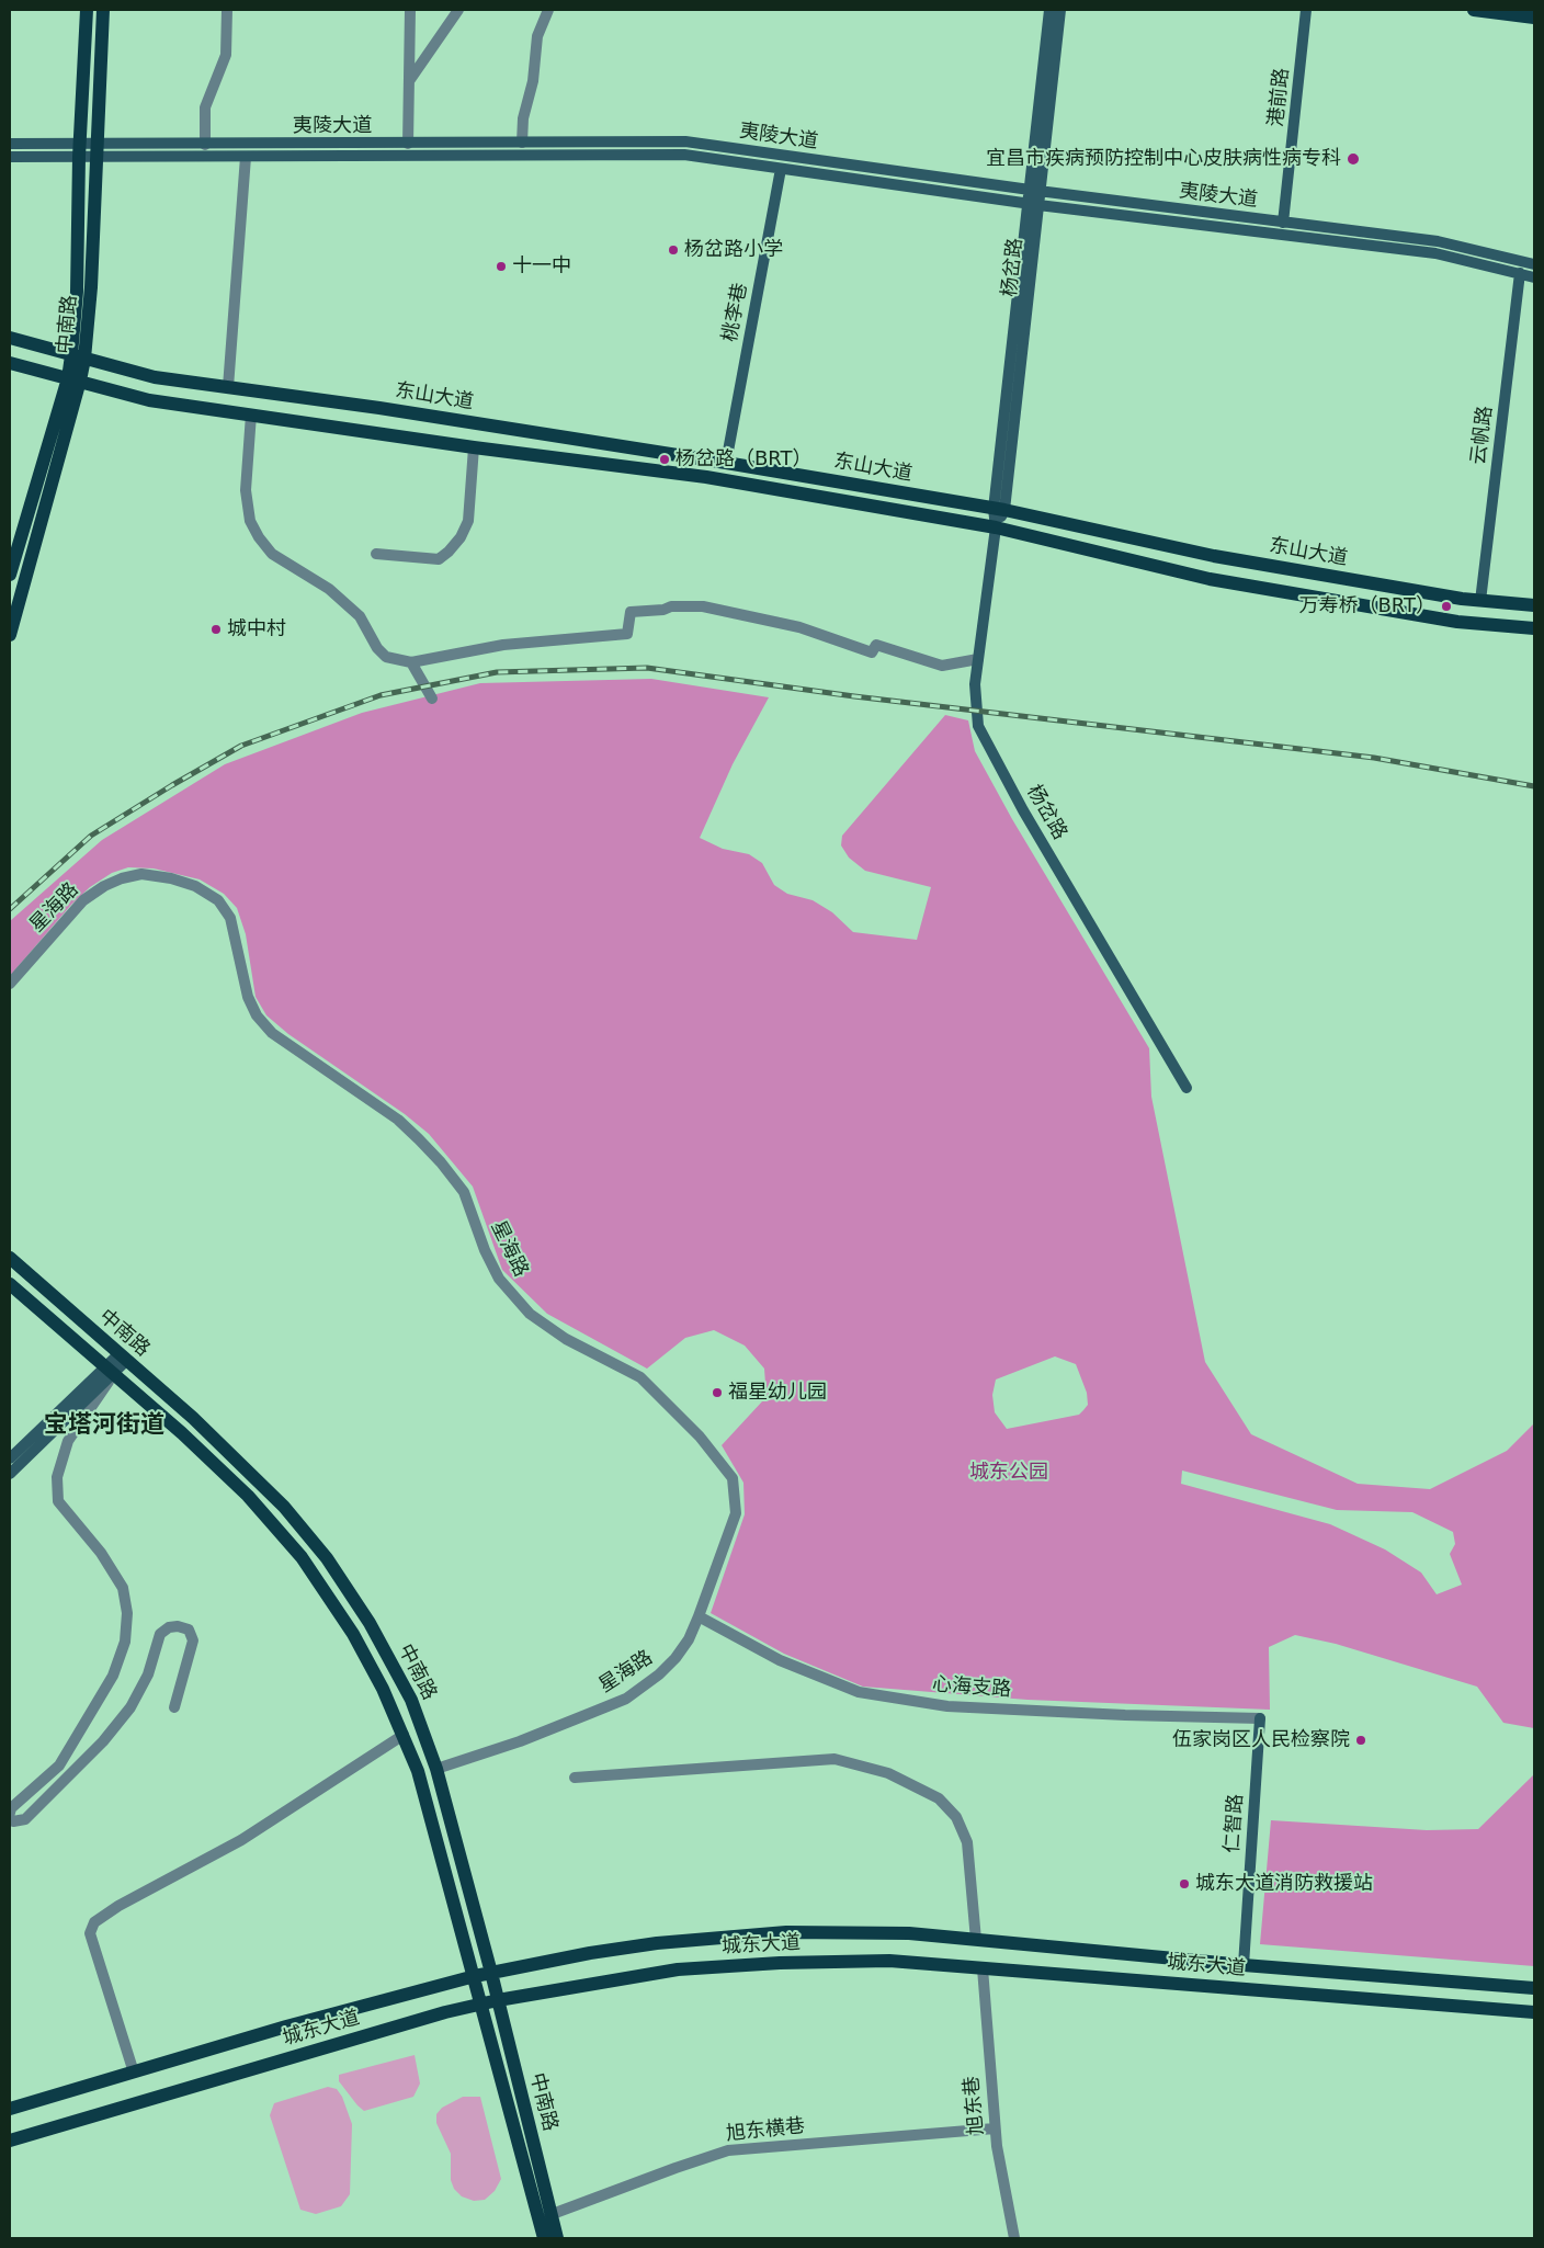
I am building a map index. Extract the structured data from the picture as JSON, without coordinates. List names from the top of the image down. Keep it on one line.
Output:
{"streets":{"main road":["港前路","夷陵大道","杨岔路","桃李巷","中南路","东山大道","云帆路","仁智路","城东大道"],"street":["星海路","心海支路","旭东巷","旭东横巷"]},"crossings":[["港前路","夷陵大道"],["夷陵大道","杨岔路"],["夷陵大道","桃李巷"],["夷陵大道","中南路"],["夷陵大道","云帆路"],["杨岔路","东山大道"],["桃李巷","东山大道"],["中南路","东山大道"],["中南路","星海路"],["中南路","城东大道"],["中南路","旭东横巷"],["东山大道","云帆路"],["星海路","心海支路"],["心海支路","仁智路"],["仁智路","城东大道"],["城东大道","旭东巷"],["旭东巷","旭东横巷"]],"districts":["宝塔河街道"],"parks":["城东公园"],"places":["宜昌市疾病预防控制中心皮肤病性病专科","杨岔路小学","十一中","杨岔路（BRT）","万寿桥（BRT）","城中村","福星幼儿园","伍家岗区人民检察院","城东大道消防救援站"]}
